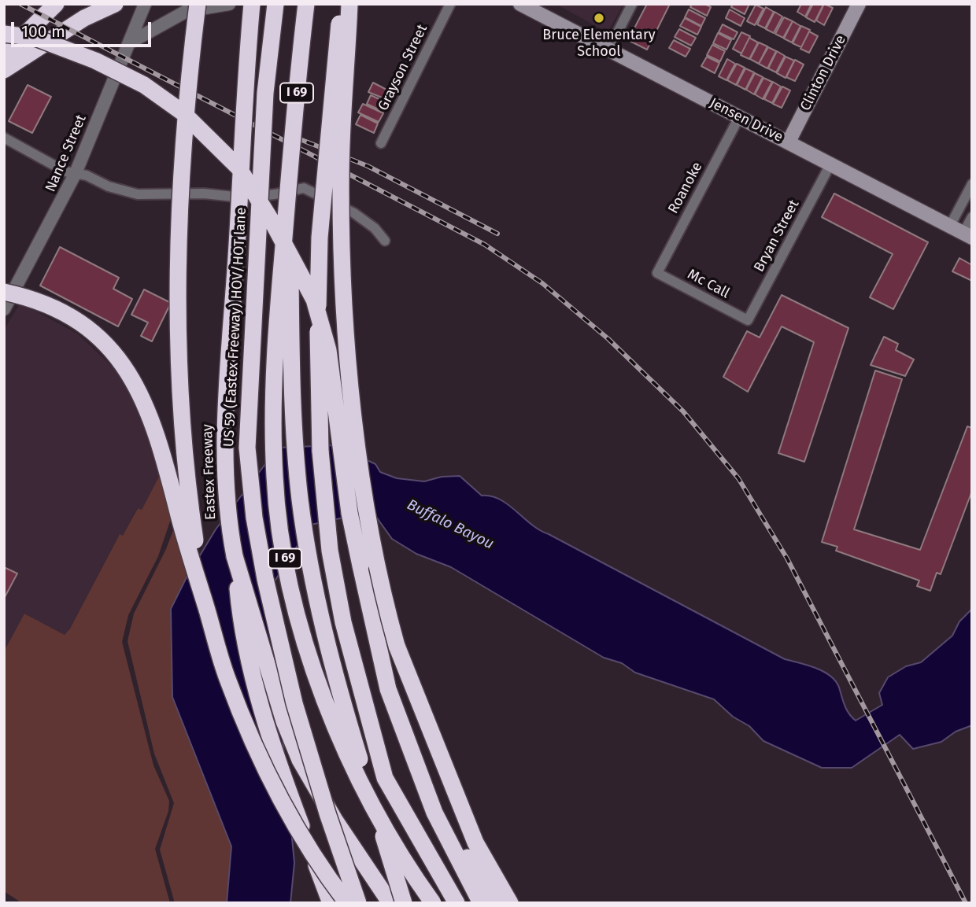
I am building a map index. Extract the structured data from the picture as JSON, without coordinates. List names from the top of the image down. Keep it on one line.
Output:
{"streets":{"highway":["I 69","US 59 (Eastex Freeway) HOV/HOT lane","Eastex Freeway"],"main road":["Clinton Drive","Jensen Drive"],"street":["Grayson Street","Nance Street","Roanoke","Bryan Street","Mc Call"]},"crossings":[["Clinton Drive","Jensen Drive"],["Jensen Drive","Roanoke"],["Jensen Drive","Bryan Street"],["Roanoke","Mc Call"],["Bryan Street","Mc Call"]],"water":["Buffalo Bayou"],"places":["Bruce Elementary School"],"scale_bar":"100 m"}
